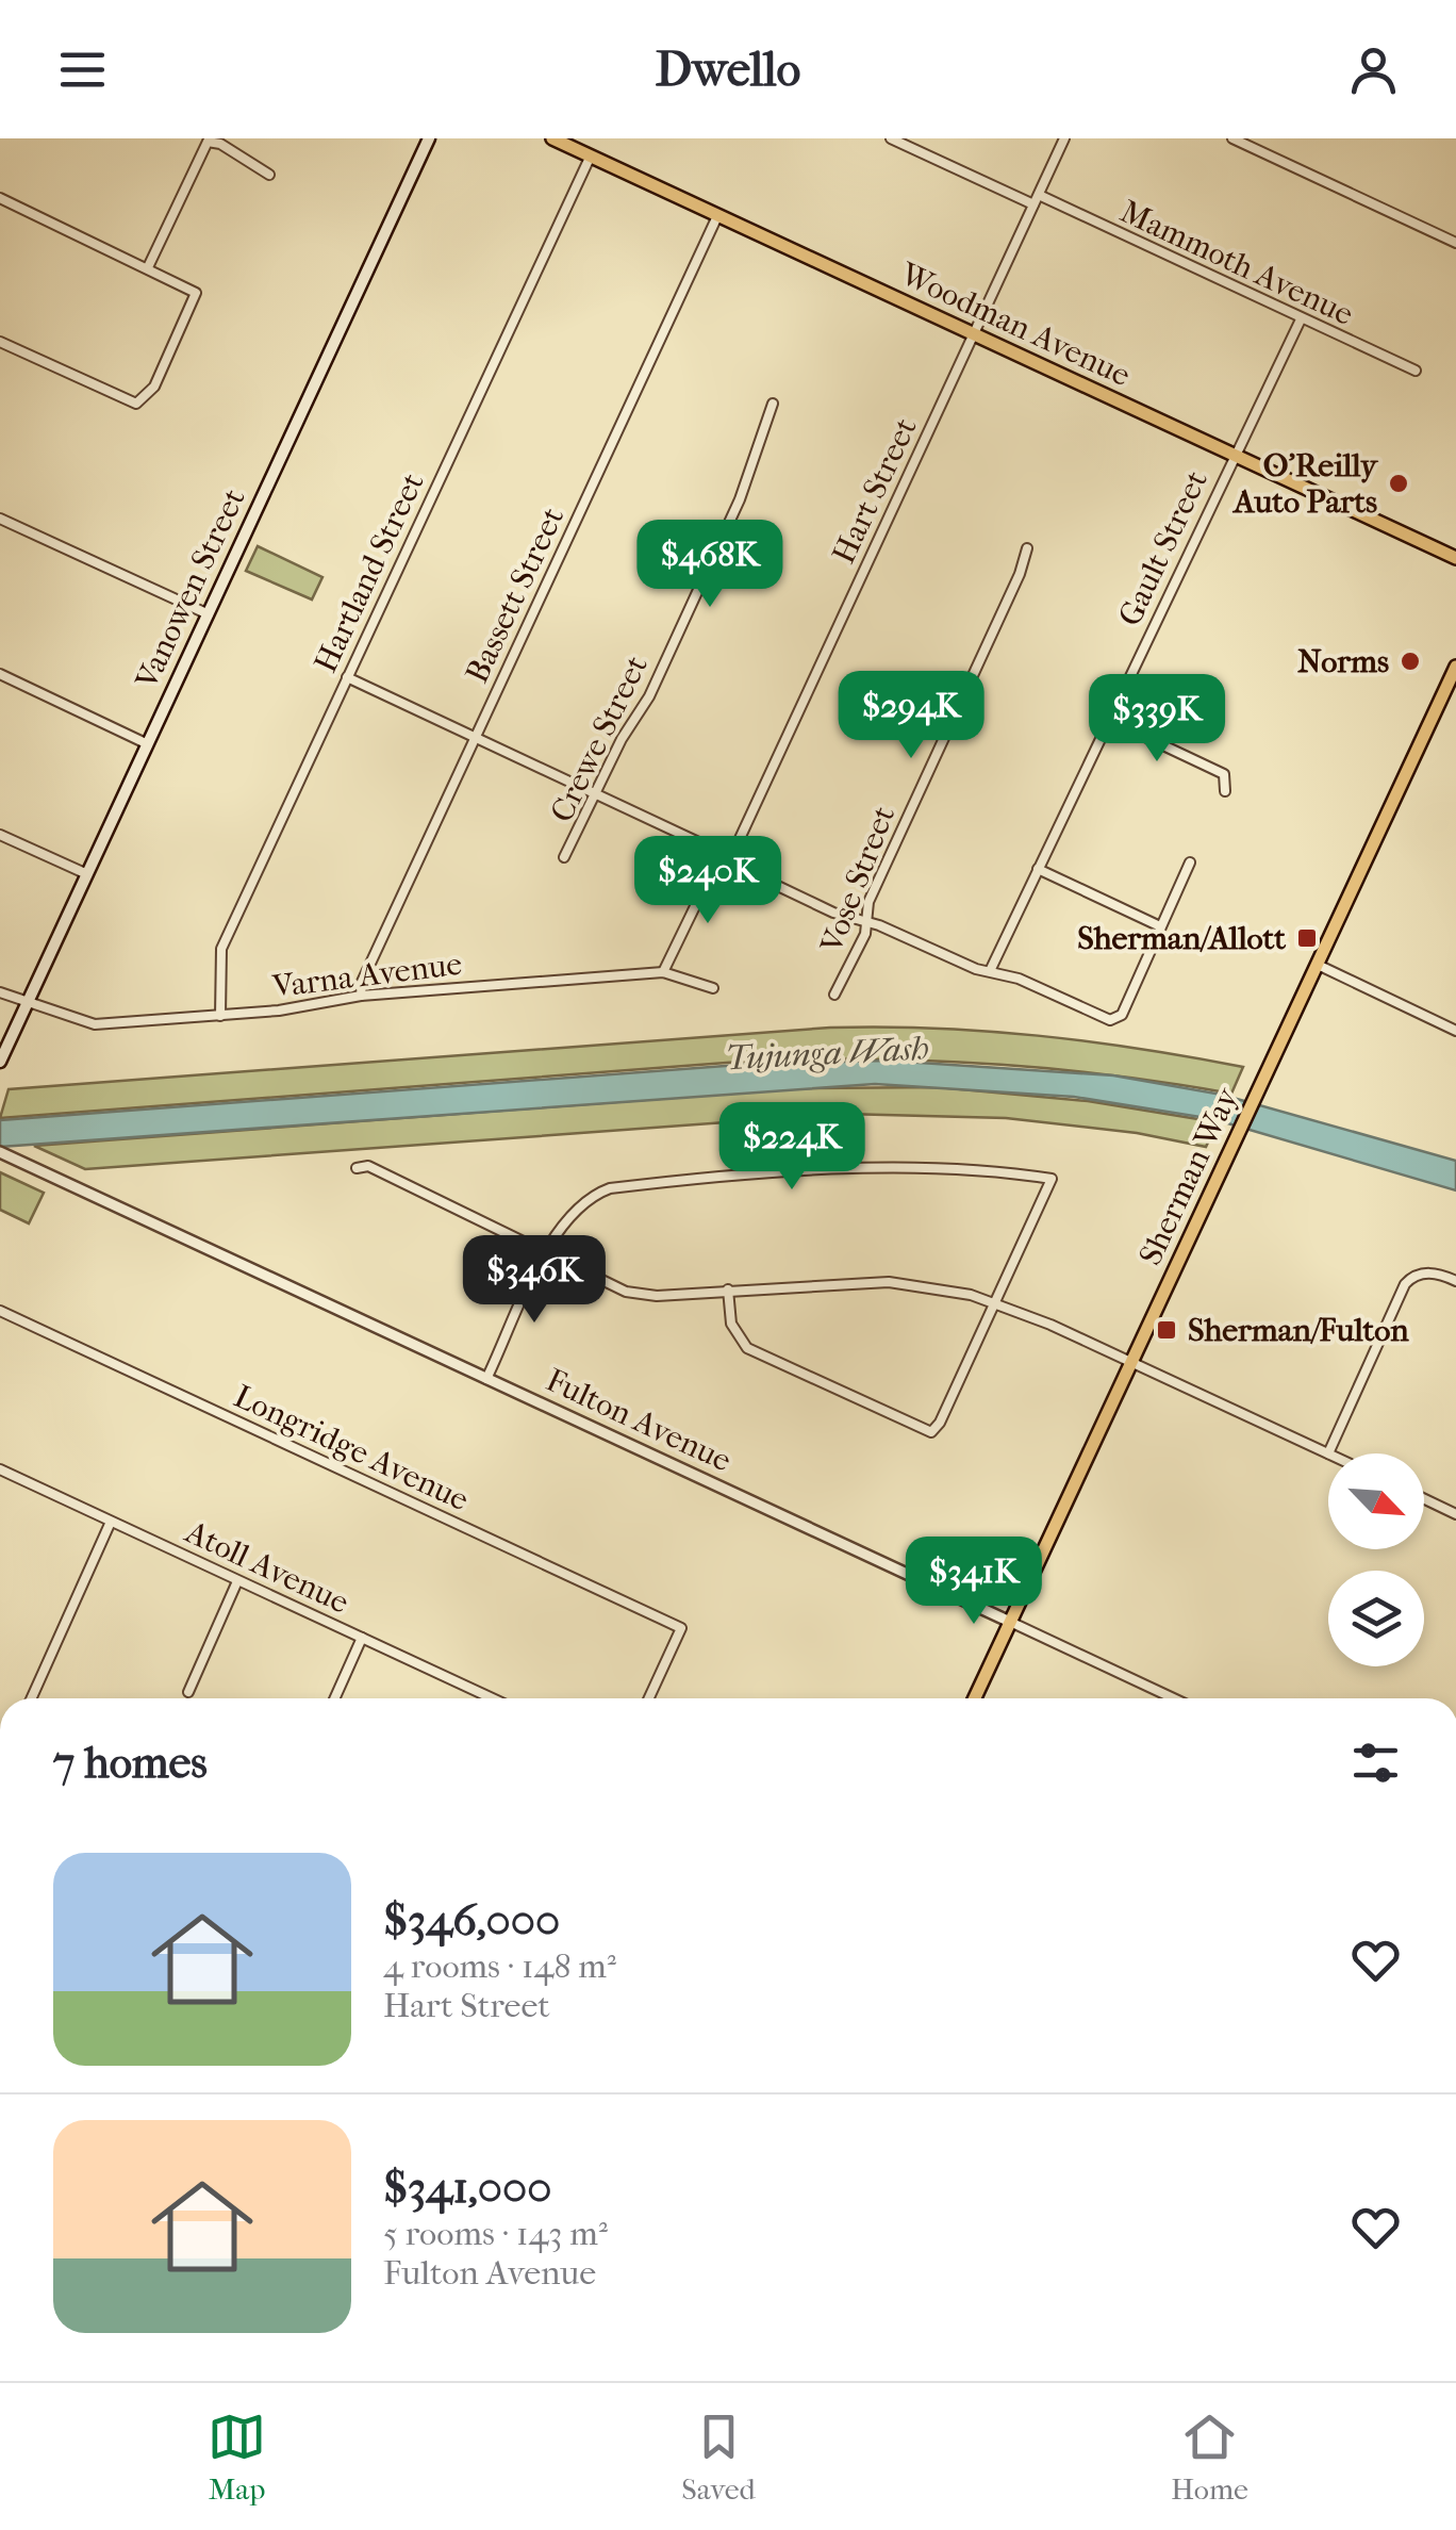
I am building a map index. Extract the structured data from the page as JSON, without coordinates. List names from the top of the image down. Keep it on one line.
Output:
{"streets":{"main road":["Woodman Avenue","Vanowen Street","Sherman Way"],"street":["Mammoth Avenue","Hart Street","Gault Street","Hartland Street","Bassett Street","Crewe Street","Vose Street","Varna Avenue","Fulton Avenue","Longridge Avenue","Atoll Avenue"]},"crossings":[["Mammoth Avenue","Hart Street"],["Mammoth Avenue","Gault Street"],["Woodman Avenue","Hart Street"],["Woodman Avenue","Gault Street"],["Woodman Avenue","Hartland Street"],["Woodman Avenue","Bassett Street"],["Hart Street","Varna Avenue"],["Hartland Street","Varna Avenue"],["Vanowen Street","Varna Avenue"],["Bassett Street","Varna Avenue"],["Sherman Way","Fulton Avenue"]],"water":["Tujunga Wash"],"places":{"other":["O'Reilly Auto Parts","Norms"],"transit":["Sherman/Allott","Sherman/Fulton"]},"north":"bottom right","page":{"header":"Dwello","price":["$468K","$294K","$339K","$240K","$224K","$346K","$341K"],"heading":"7 homes","list":[{"name":"$346,000","note":"4 rooms · 148 m² · Hart Street"},{"name":"$341,000","note":"5 rooms · 143 m² · Fulton Avenue"}],"tabs":["Map","Saved","Home"]}}
